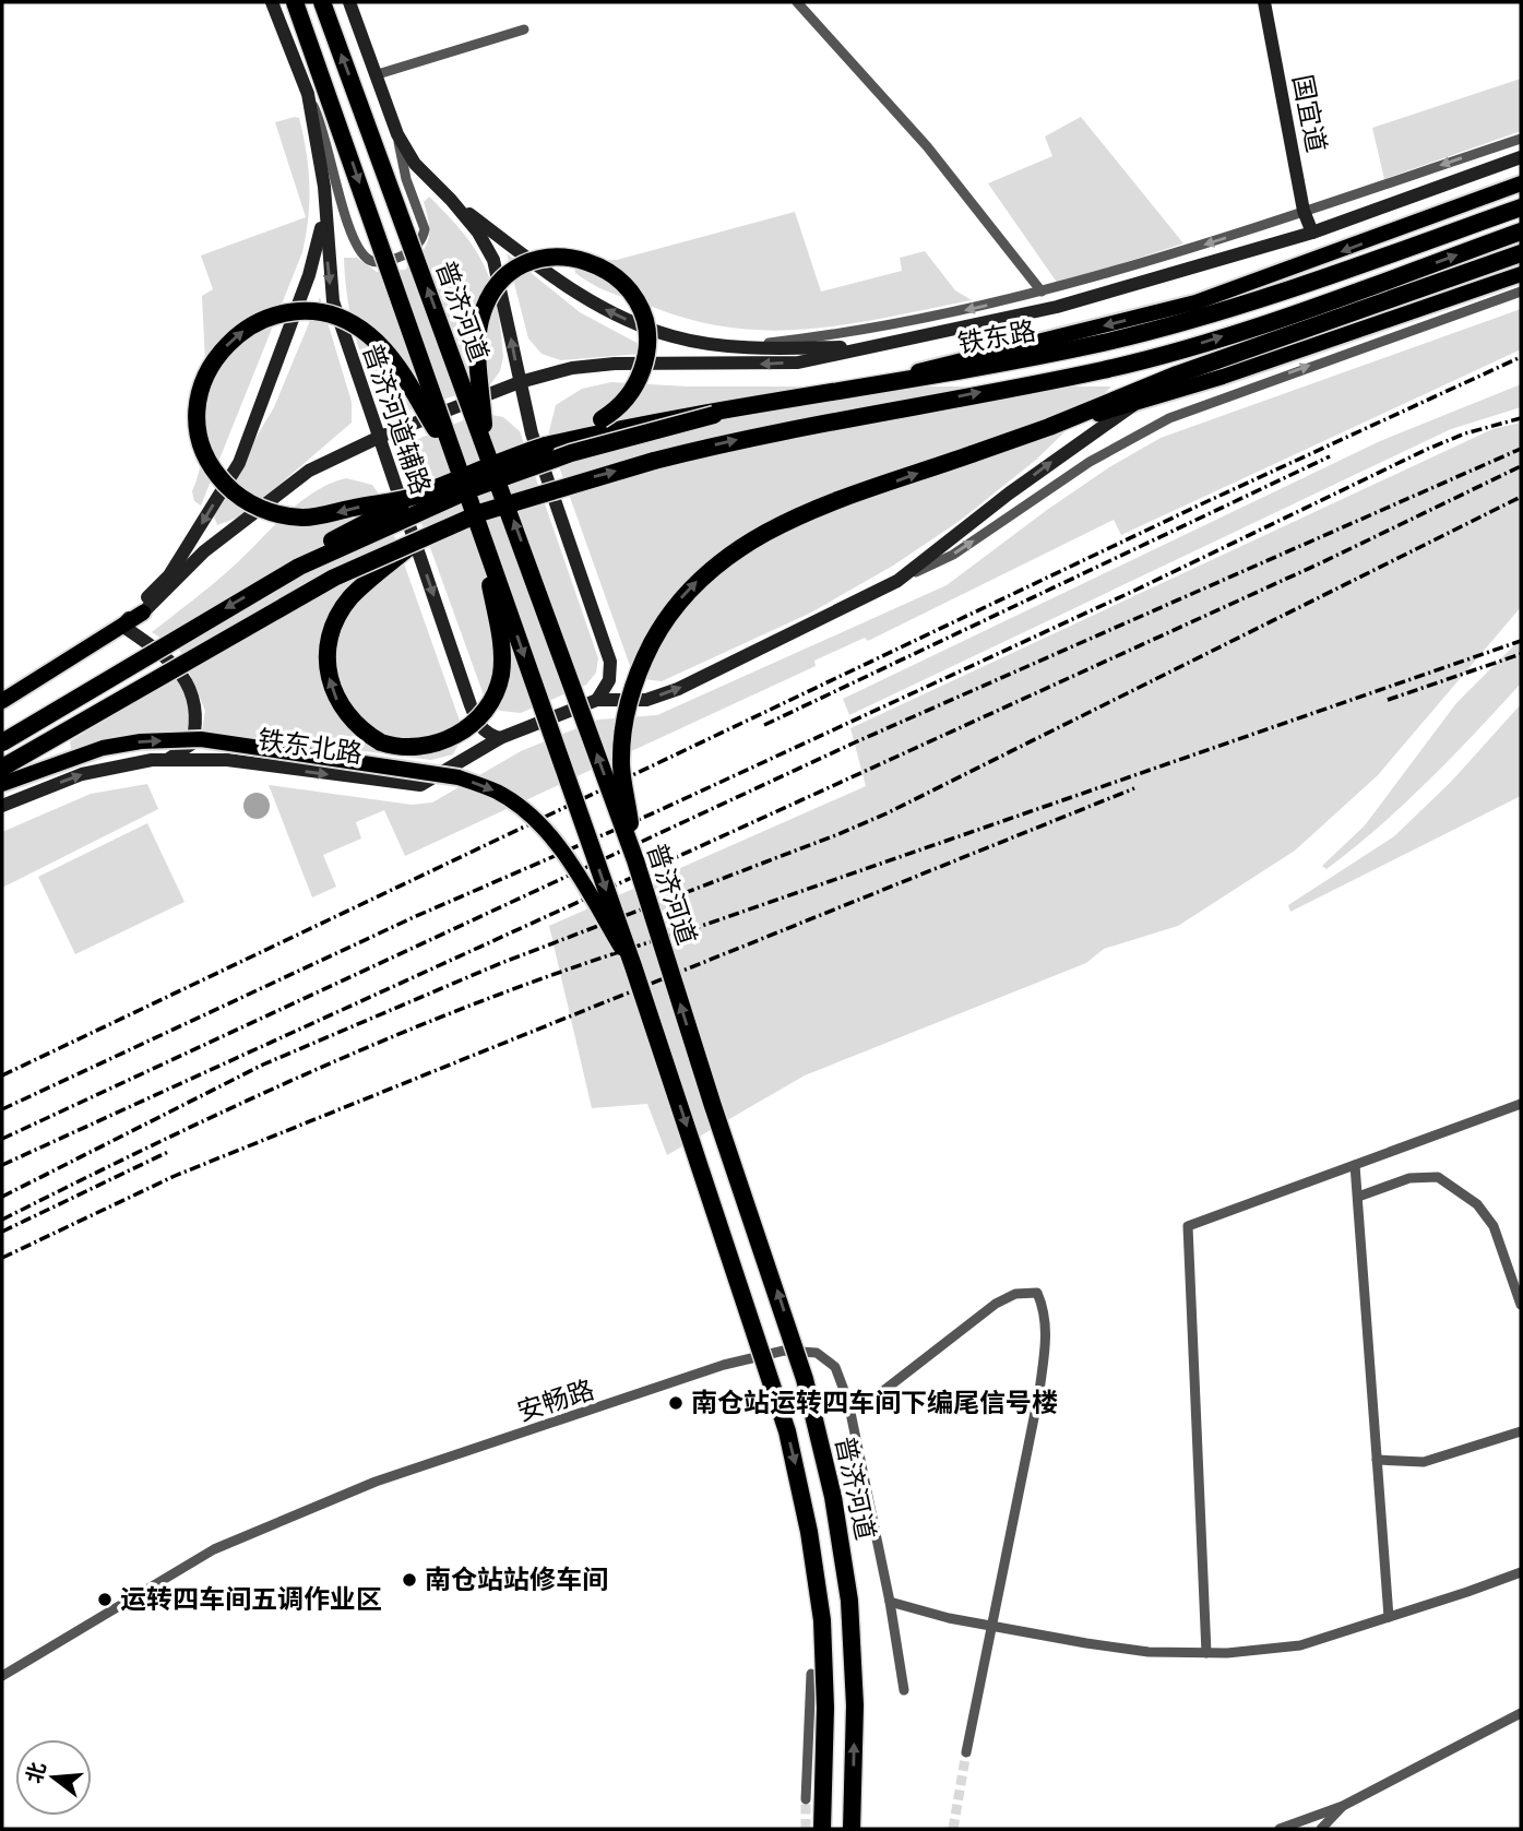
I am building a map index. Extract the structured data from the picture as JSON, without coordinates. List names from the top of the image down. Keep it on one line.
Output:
{"streets":{"highway":["普济河道","铁东路"],"street":["国宜道","普济河道辅路","铁东北路","安畅路"]},"crossings":[["国宜道","铁东路"],["铁东路","普济河道辅路"],["普济河道辅路","铁东北路"]],"one_way":["铁东北路"],"places":["南仓站运转四车间下编尾信号楼","南仓站站修车间","运转四车间五调作业区"],"north":"left"}
